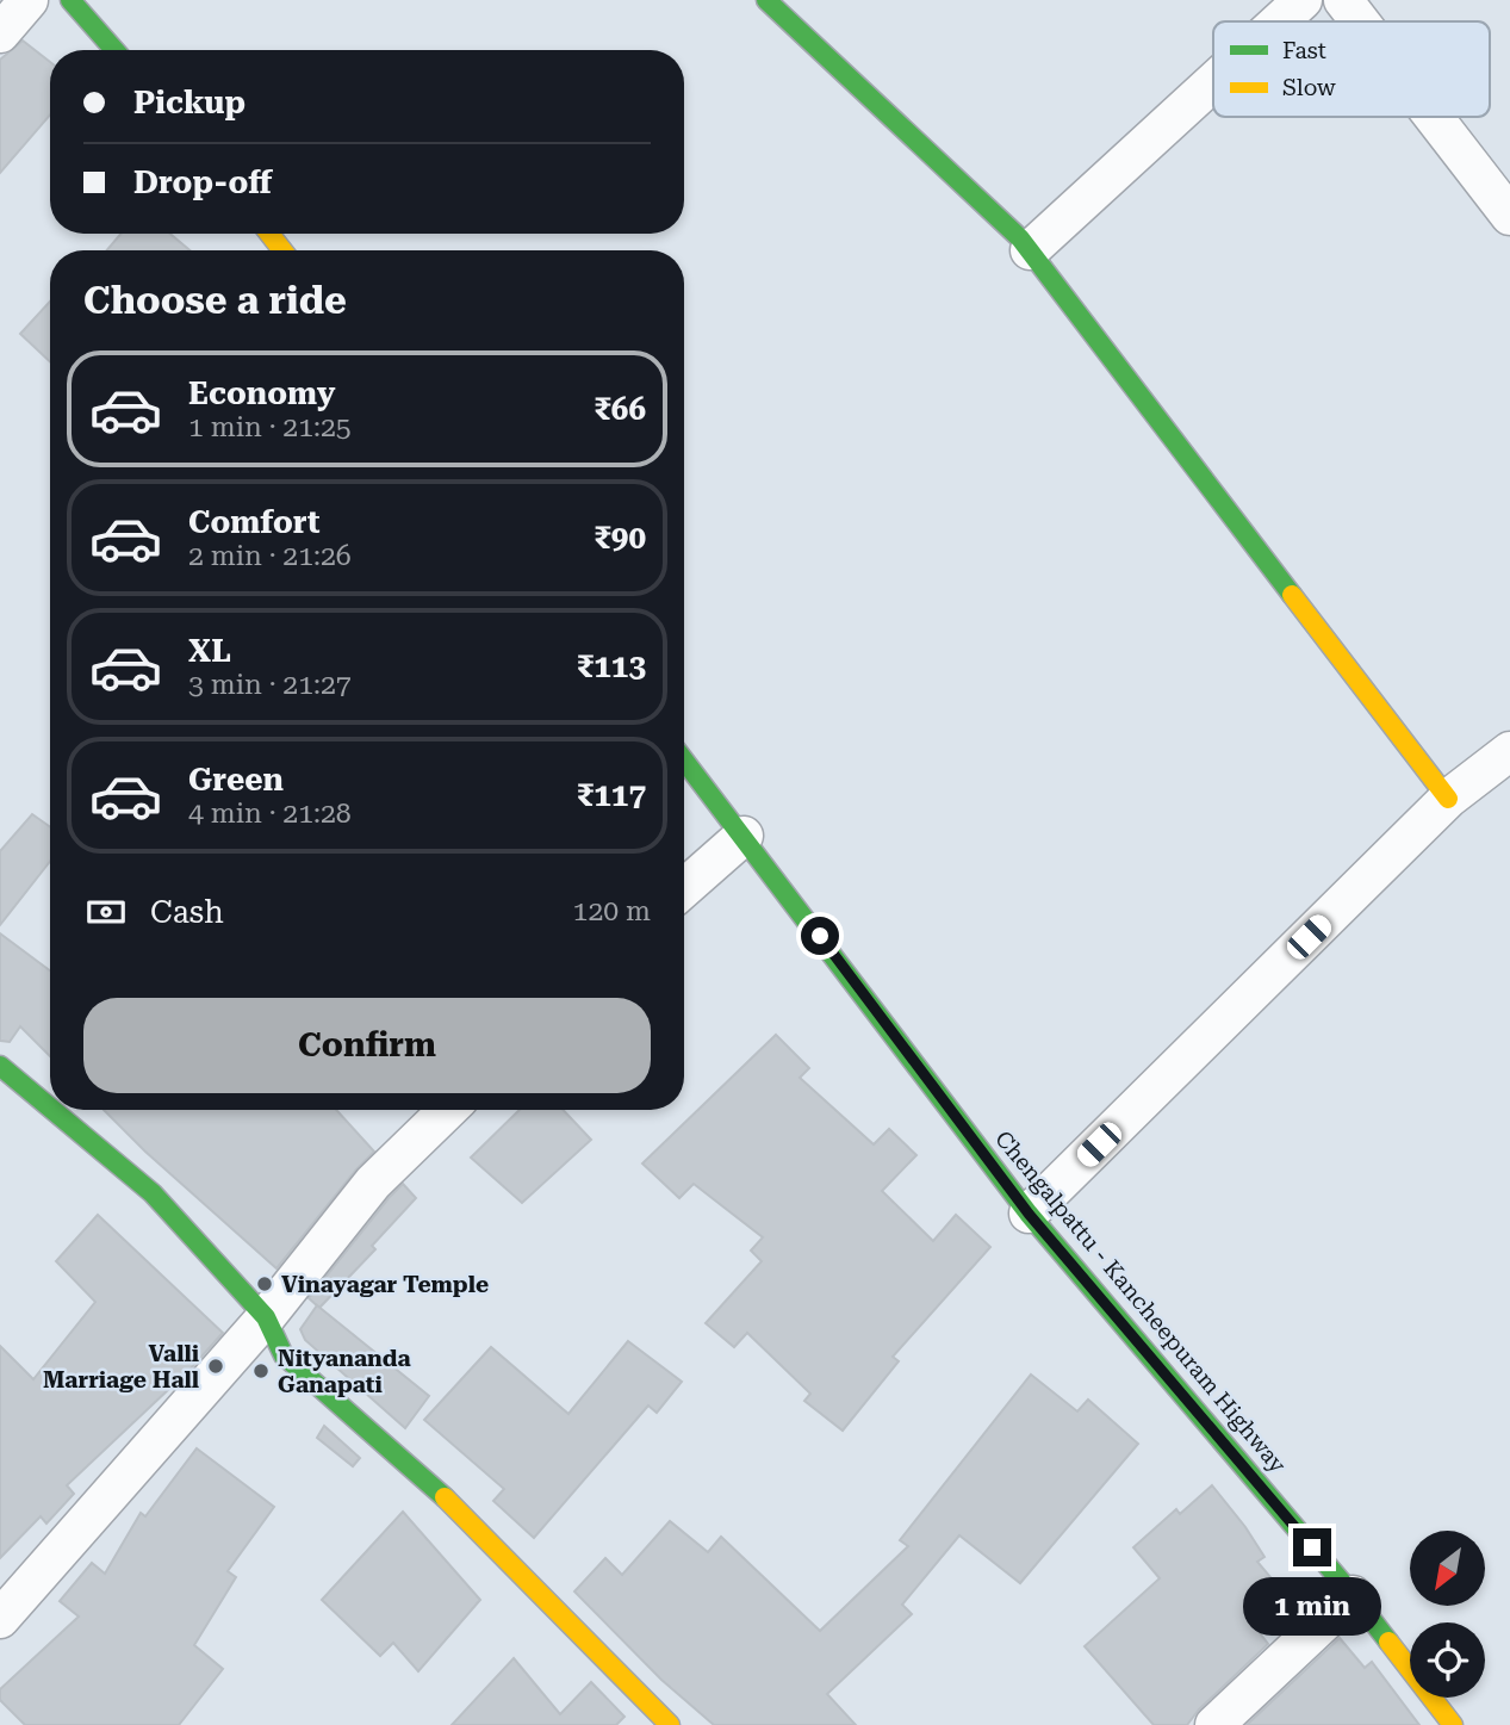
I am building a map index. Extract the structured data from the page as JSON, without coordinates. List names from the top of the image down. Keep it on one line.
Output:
{"streets":{"main road":["Chengalpattu - Kancheepuram Highway"]},"places":["Vinayagar Temple","Valli Marriage Hall","Nityananda Ganapati"],"legend":["Fast","Slow"],"north":"bottom left","page":{"banner":["Pickup","Drop-off"],"heading":"Choose a ride","list":[{"name":"Economy","note":"1 min · 21:25","value":"₹66"},{"name":"Comfort","note":"2 min · 21:26","value":"₹90"},{"name":"XL","note":"3 min · 21:27","value":"₹113"},{"name":"Green","note":"4 min · 21:28","value":"₹117"}],"pay":["Cash","120 m"],"buttons":"Confirm","bubble":"1 min"}}
